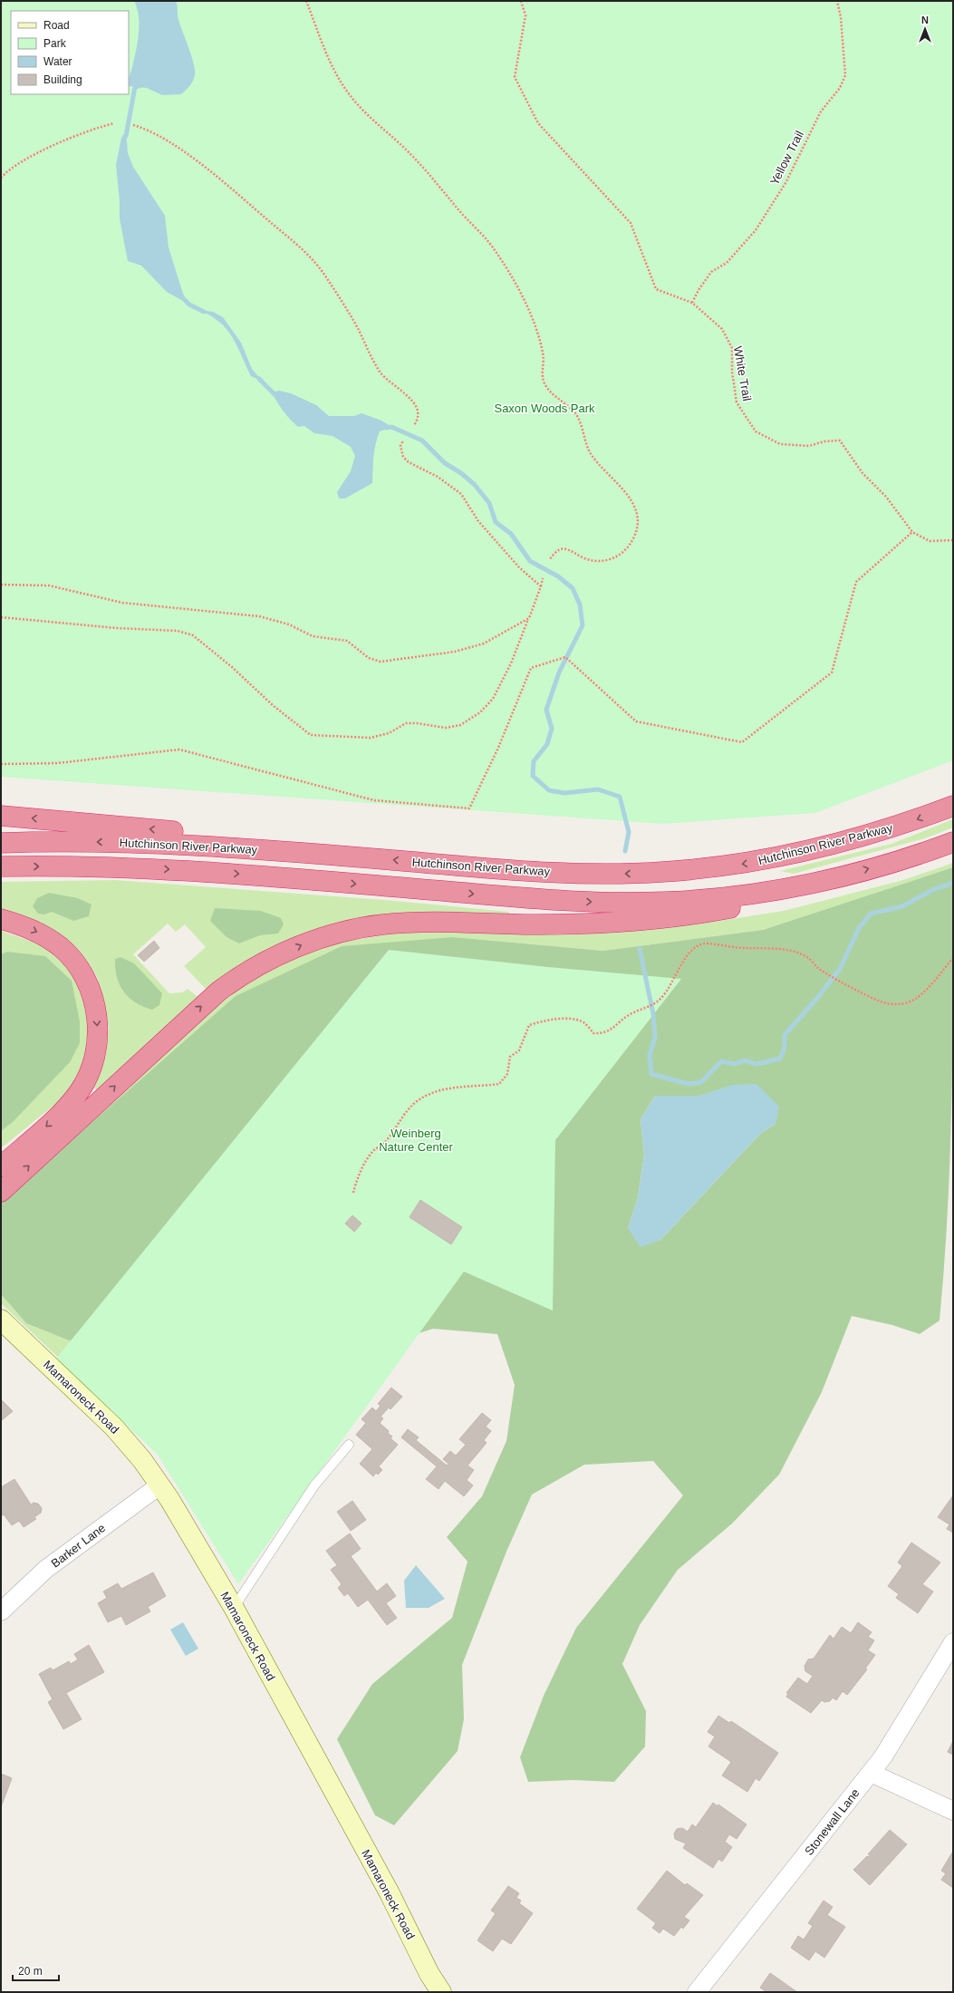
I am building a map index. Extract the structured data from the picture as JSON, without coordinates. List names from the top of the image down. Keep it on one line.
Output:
{"streets":{"highway":["Hutchinson River Parkway"],"street":["Mamaroneck Road","Barker Lane","Stonewall Lane"],"path":["Yellow Trail","White Trail"]},"crossings":[["Yellow Trail","White Trail"],["Mamaroneck Road","Barker Lane"]],"parks":["Saxon Woods Park","Weinberg Nature Center"],"legend":["Road","Park","Water","Building"],"scale_bar":"20 m","north":"top"}
